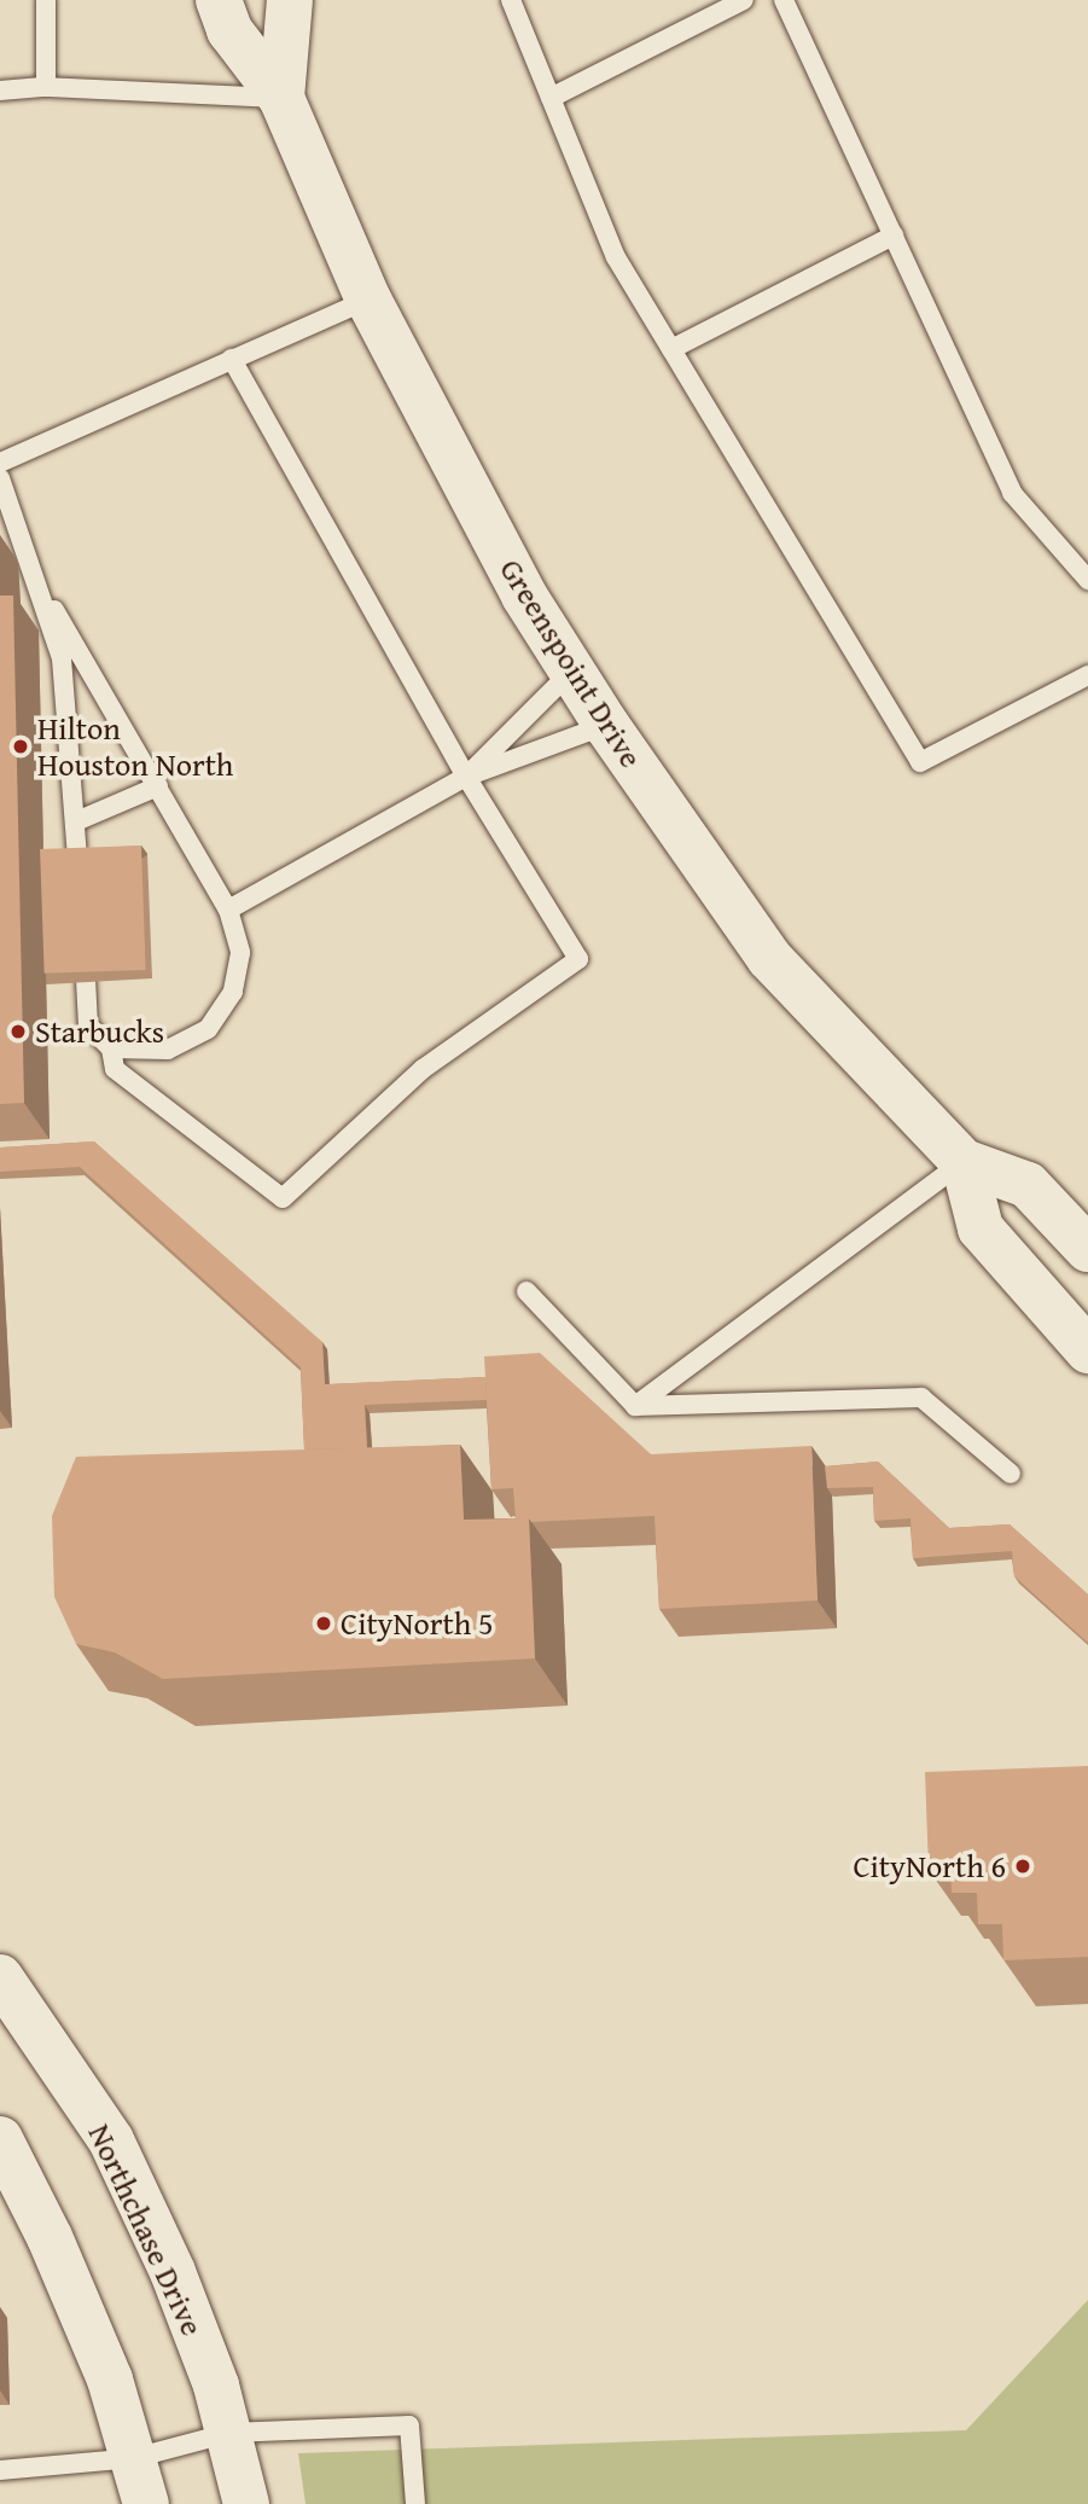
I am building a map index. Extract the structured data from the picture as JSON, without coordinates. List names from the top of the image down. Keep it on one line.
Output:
{"streets":{"street":["Greenspoint Drive","Northchase Drive"]},"places":["Hilton Houston North","Starbucks","CityNorth 5","CityNorth 6"]}
